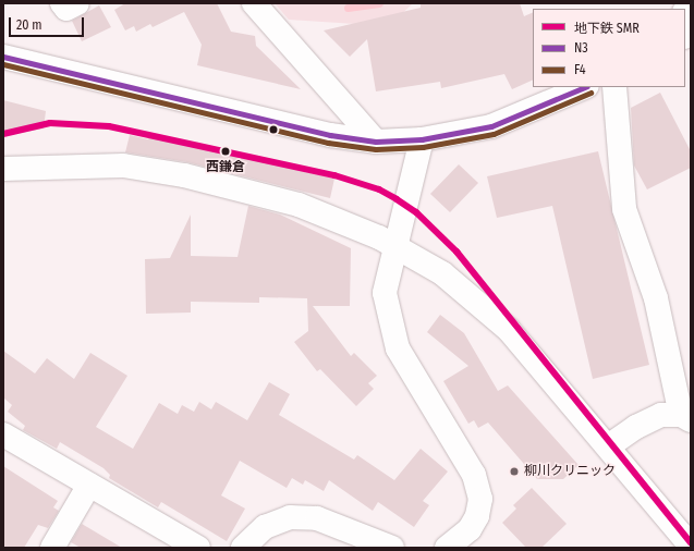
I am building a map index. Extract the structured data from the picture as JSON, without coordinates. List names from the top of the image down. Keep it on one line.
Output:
{"places":["西鎌倉","柳川クリニック"],"lines":["transit line N3","transit line F4","metro line SMR"],"legend":["地下鉄 SMR","N3","F4"],"scale_bar":"20 m"}
